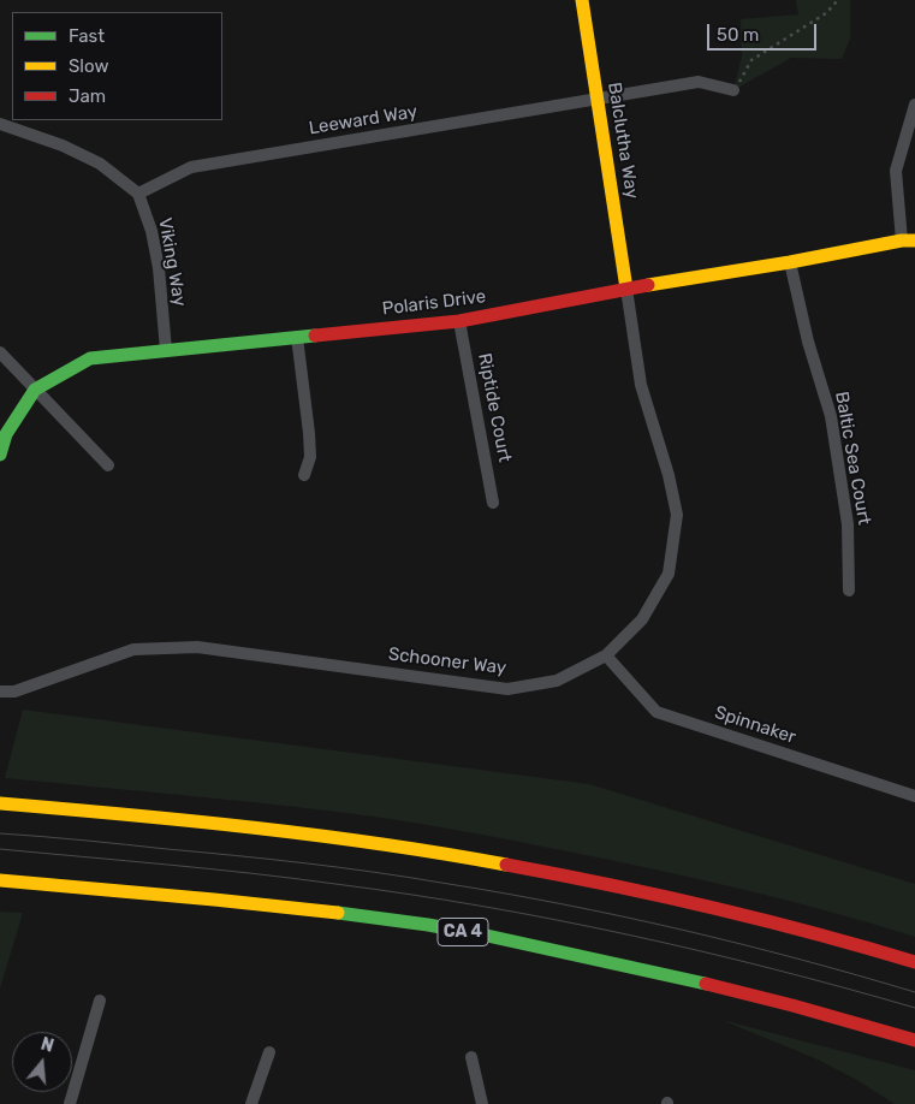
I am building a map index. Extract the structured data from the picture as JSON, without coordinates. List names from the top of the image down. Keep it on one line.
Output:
{"streets":{"main road":["Balclutha Way","Polaris Drive","CA 4"],"street":["Leeward Way","Viking Way","Riptide Court","Baltic Sea Court","Schooner Way","Spinnaker"]},"crossings":[["Leeward Way","Balclutha Way"],["Leeward Way","Viking Way"],["Balclutha Way","Polaris Drive"],["Balclutha Way","Schooner Way"],["Viking Way","Polaris Drive"],["Polaris Drive","Riptide Court"],["Polaris Drive","Baltic Sea Court"],["Polaris Drive","Schooner Way"],["Schooner Way","Spinnaker"]],"legend":["Fast","Slow","Jam"],"scale_bar":"50 m","north":"top"}
